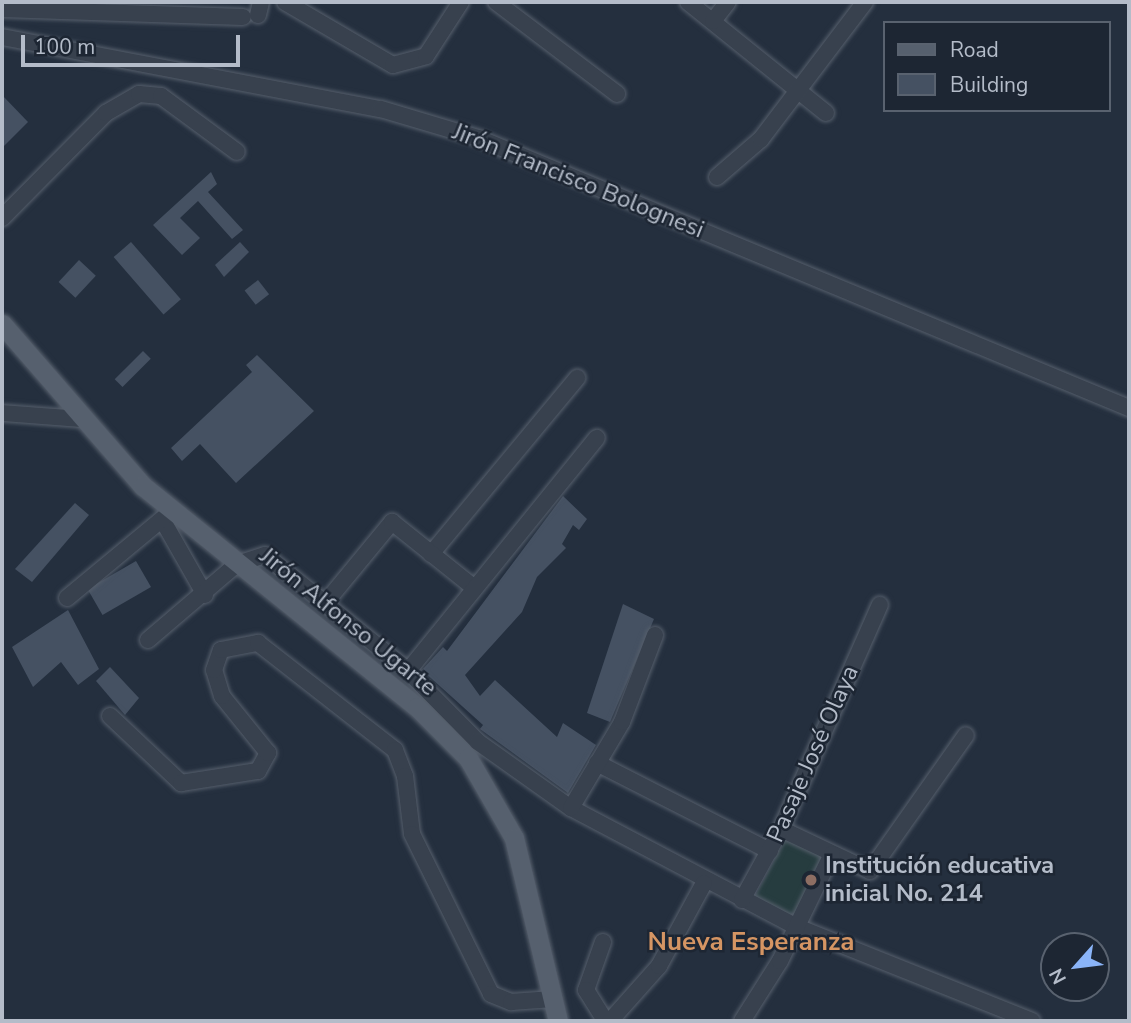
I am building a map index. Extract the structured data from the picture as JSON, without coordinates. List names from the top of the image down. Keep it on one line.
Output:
{"streets":{"main road":["Jirón Alfonso Ugarte"],"street":["Jirón Francisco Bolognesi","Pasaje José Olaya"]},"districts":["Nueva Esperanza"],"places":["Institución educativa inicial No. 214"],"legend":["Road","Building"],"scale_bar":"100 m","north":"bottom left"}
